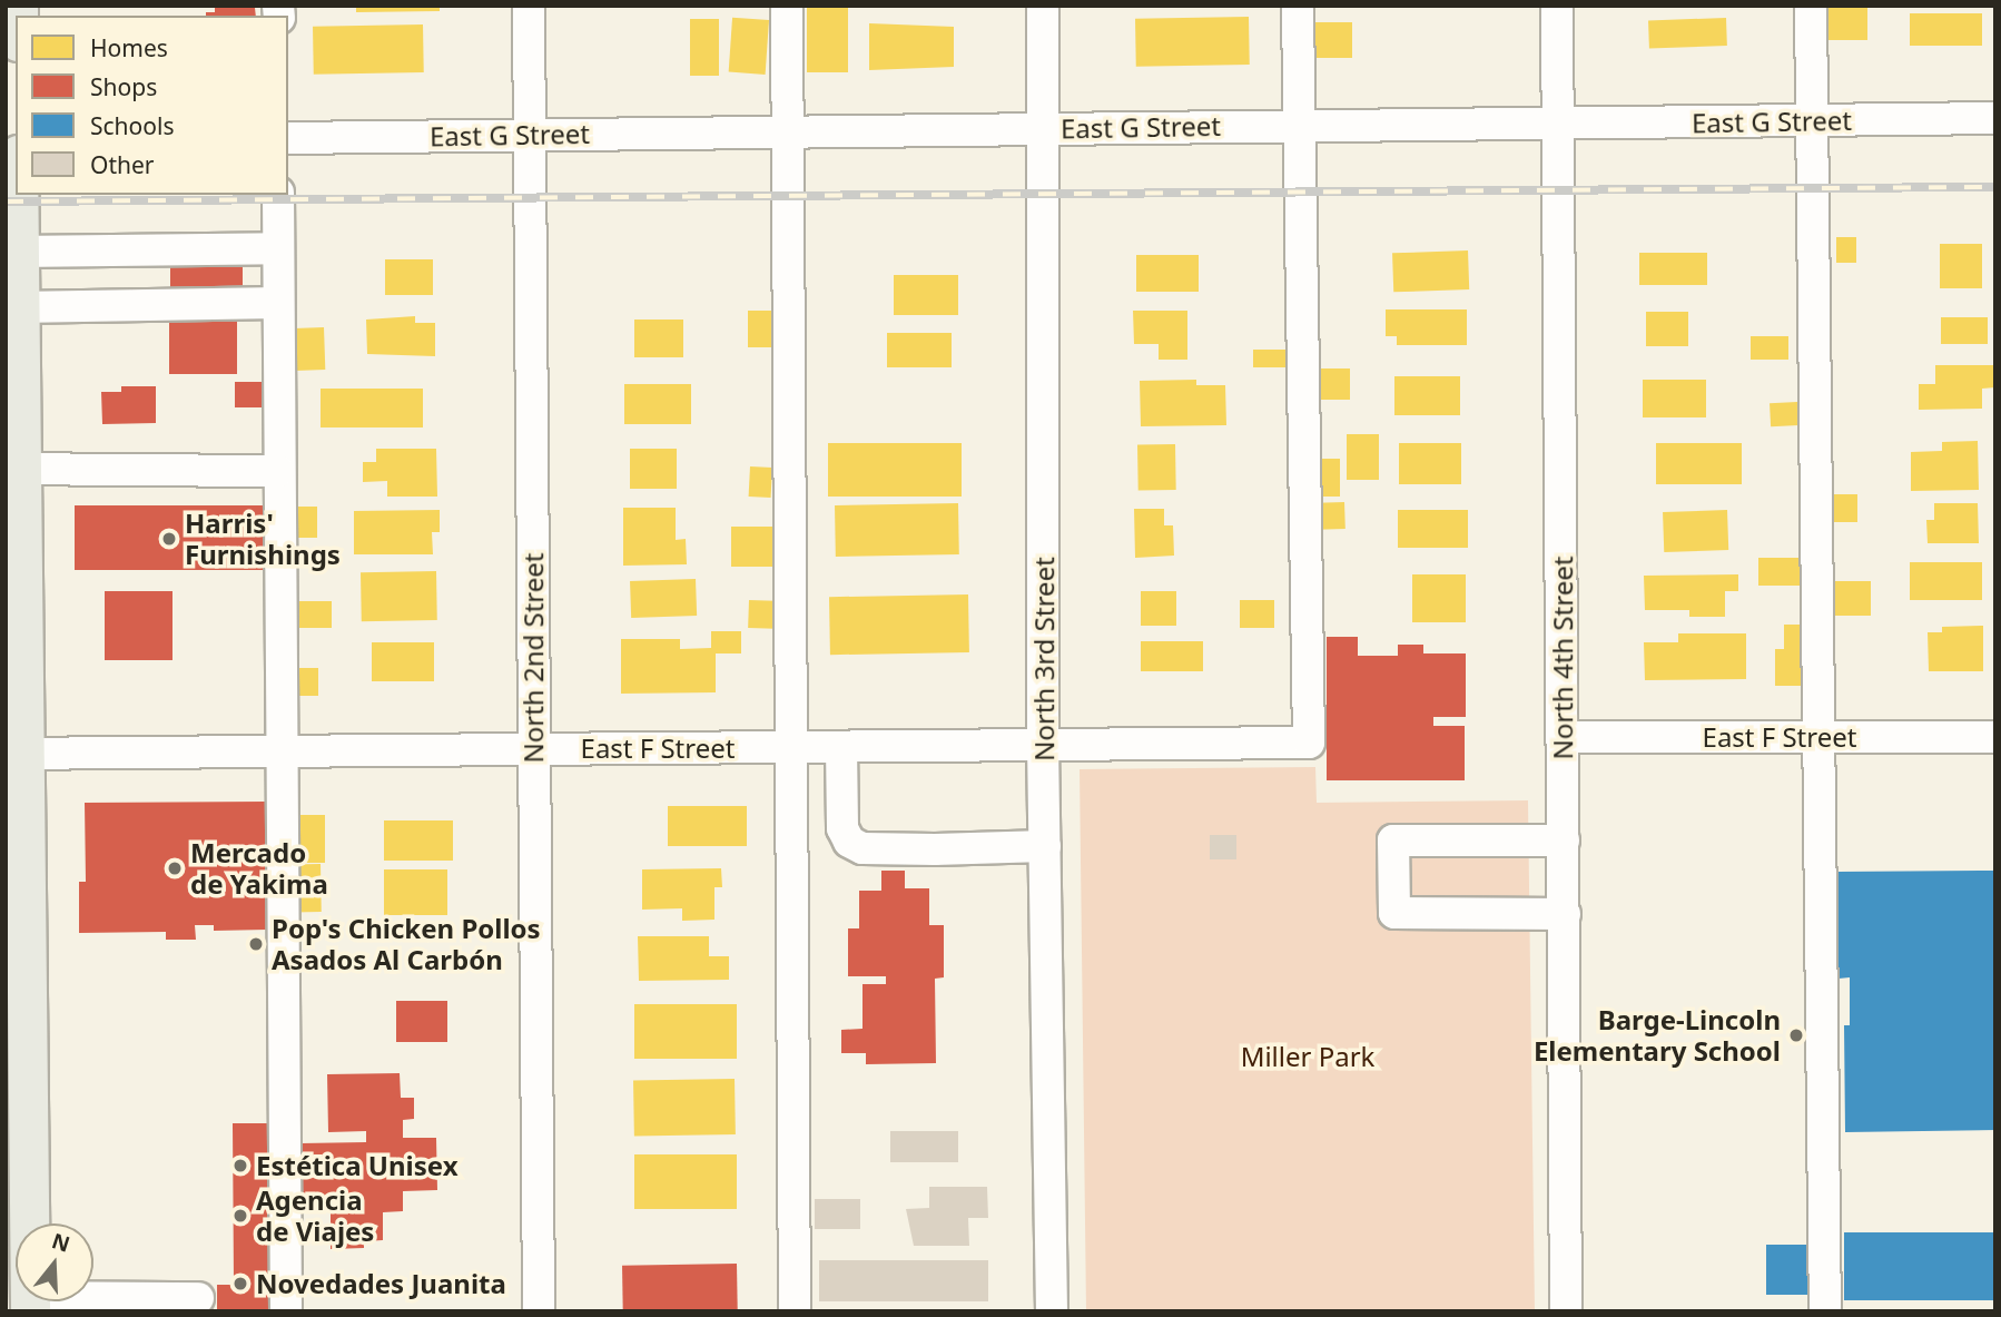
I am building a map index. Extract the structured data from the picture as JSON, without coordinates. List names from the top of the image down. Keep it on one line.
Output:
{"streets":{"street":["East G Street","North 2nd Street","North 4th Street","North 3rd Street","East F Street"]},"crossings":[["East G Street","North 2nd Street"],["East G Street","North 4th Street"],["East G Street","North 3rd Street"],["East G Street","East F Street"],["North 2nd Street","East F Street"],["North 4th Street","East F Street"],["North 3rd Street","East F Street"]],"parks":["Miller Park"],"places":["Harris' Furnishings","Mercado de Yakima","Pop's Chicken Pollos Asados Al Carbón","Barge-Lincoln Elementary School","Estética Unisex","Agencia de Viajes","Novedades Juanita"],"legend":["Homes","Shops","Schools","Other"],"north":"top"}
